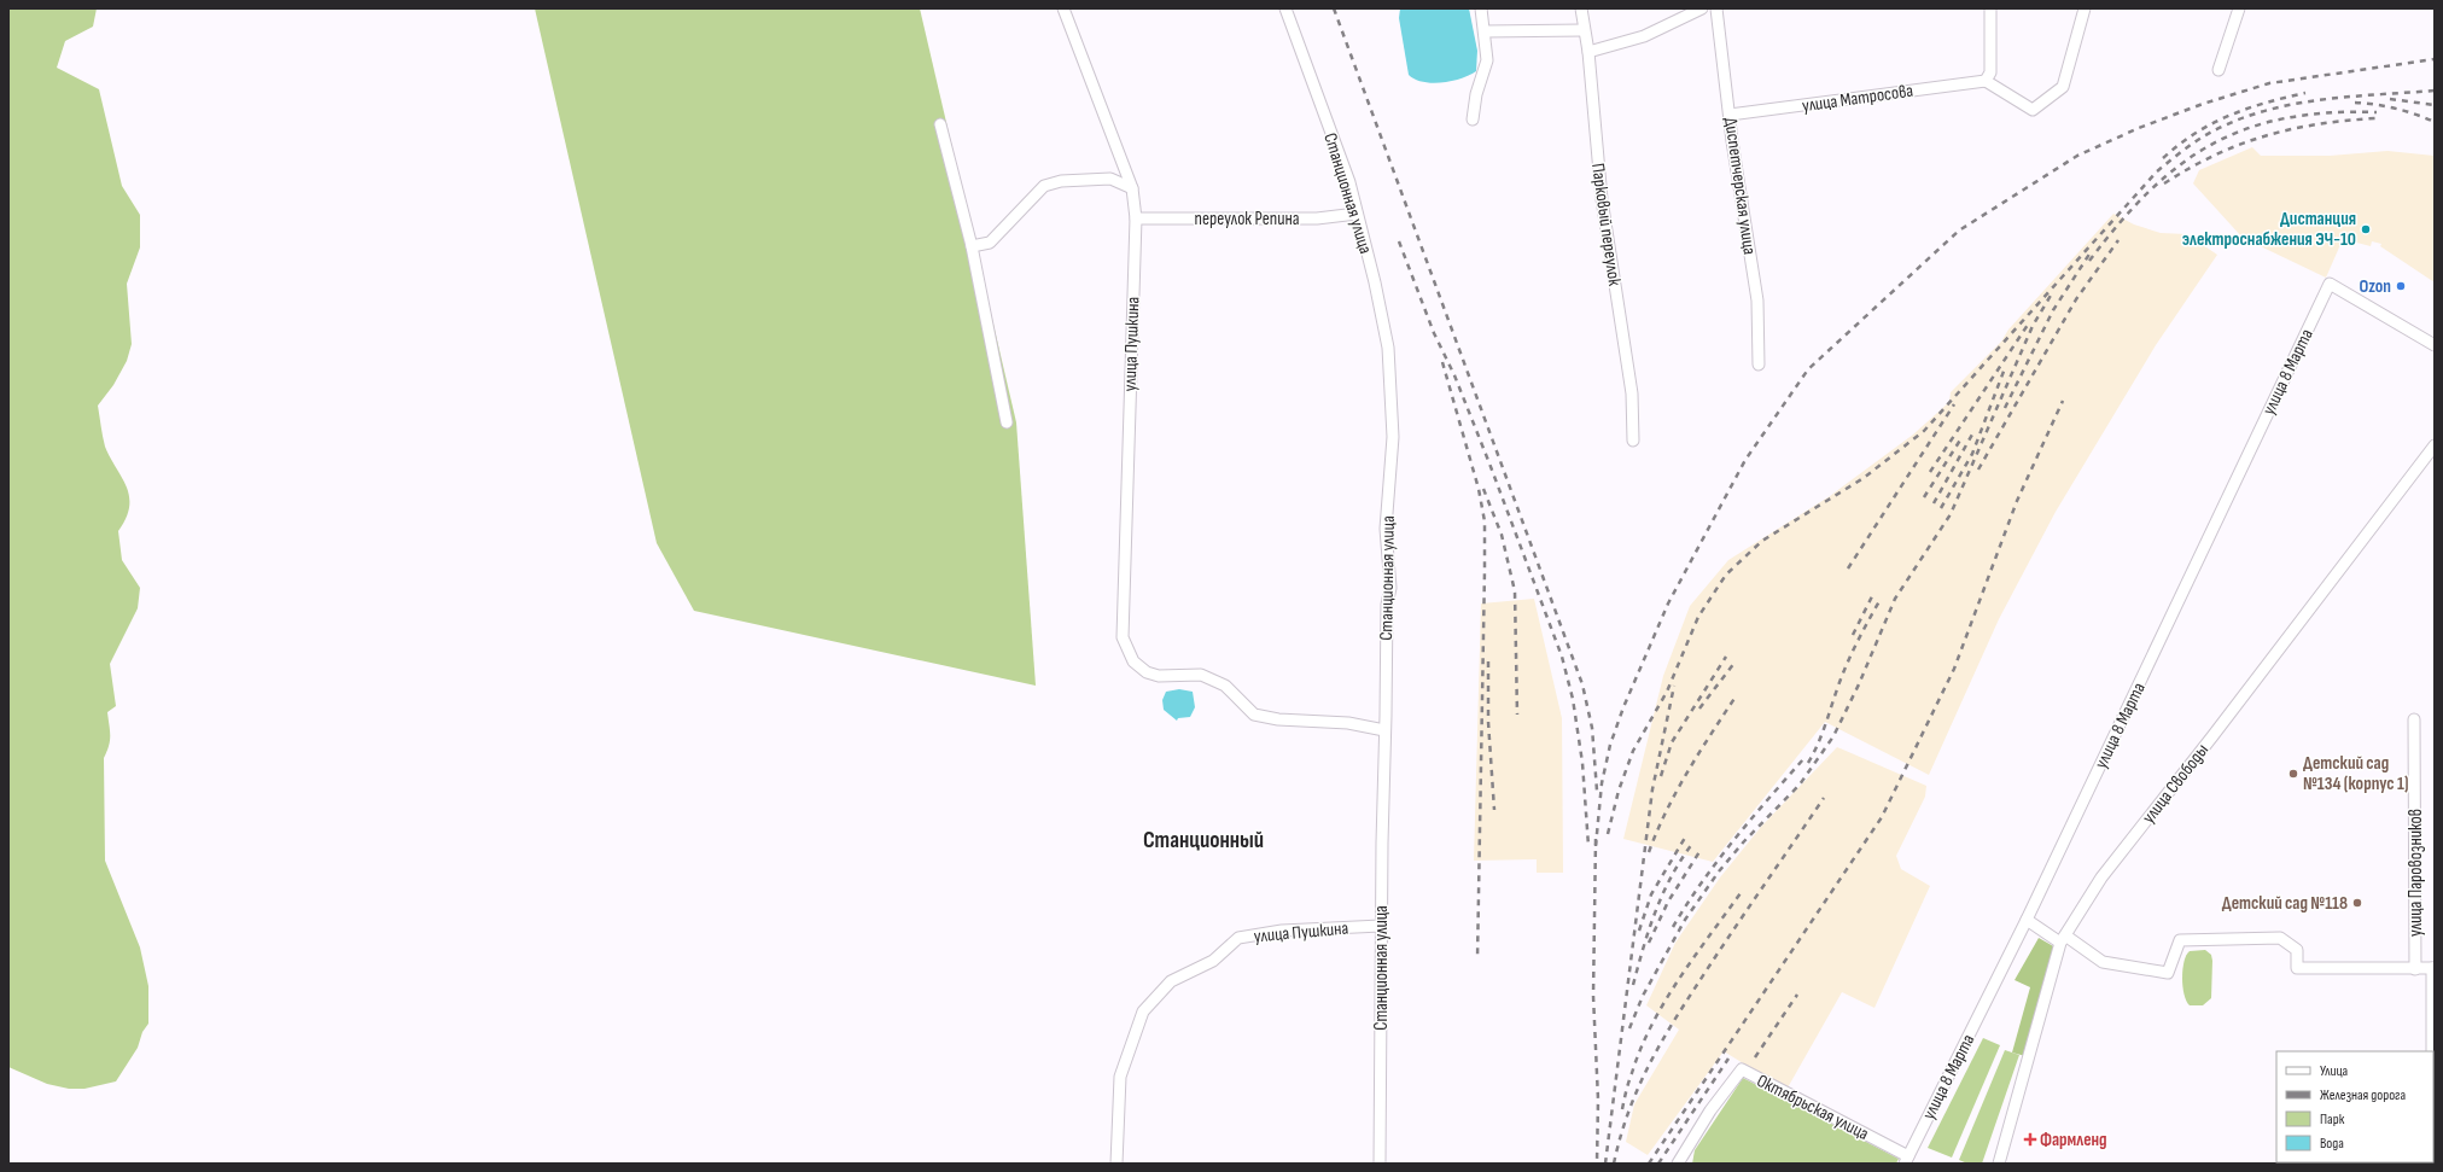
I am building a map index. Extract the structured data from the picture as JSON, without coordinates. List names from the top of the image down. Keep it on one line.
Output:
{"streets":{"street":["улица Матросова","Диспетчерская улица","Станционная улица","переулок Репина","Парковый переулок","улица Пушкина","улица 8 Марта","улица Свободы","улица Паровозников","Октябрьская улица"]},"crossings":[["улица Матросова","Диспетчерская улица"],["Станционная улица","переулок Репина"],["Станционная улица","улица Пушкина"],["переулок Репина","улица Пушкина"],["улица 8 Марта","Октябрьская улица"]],"districts":["Станционный"],"places":{"other":["Дистанция электроснабжения ЭЧ-10","Ozon","Детский сад №134 (корпус 1)","Детский сад №118"],"health":["Фармленд"]},"legend":["Улица","Железная дорога","Парк","Вода"]}
